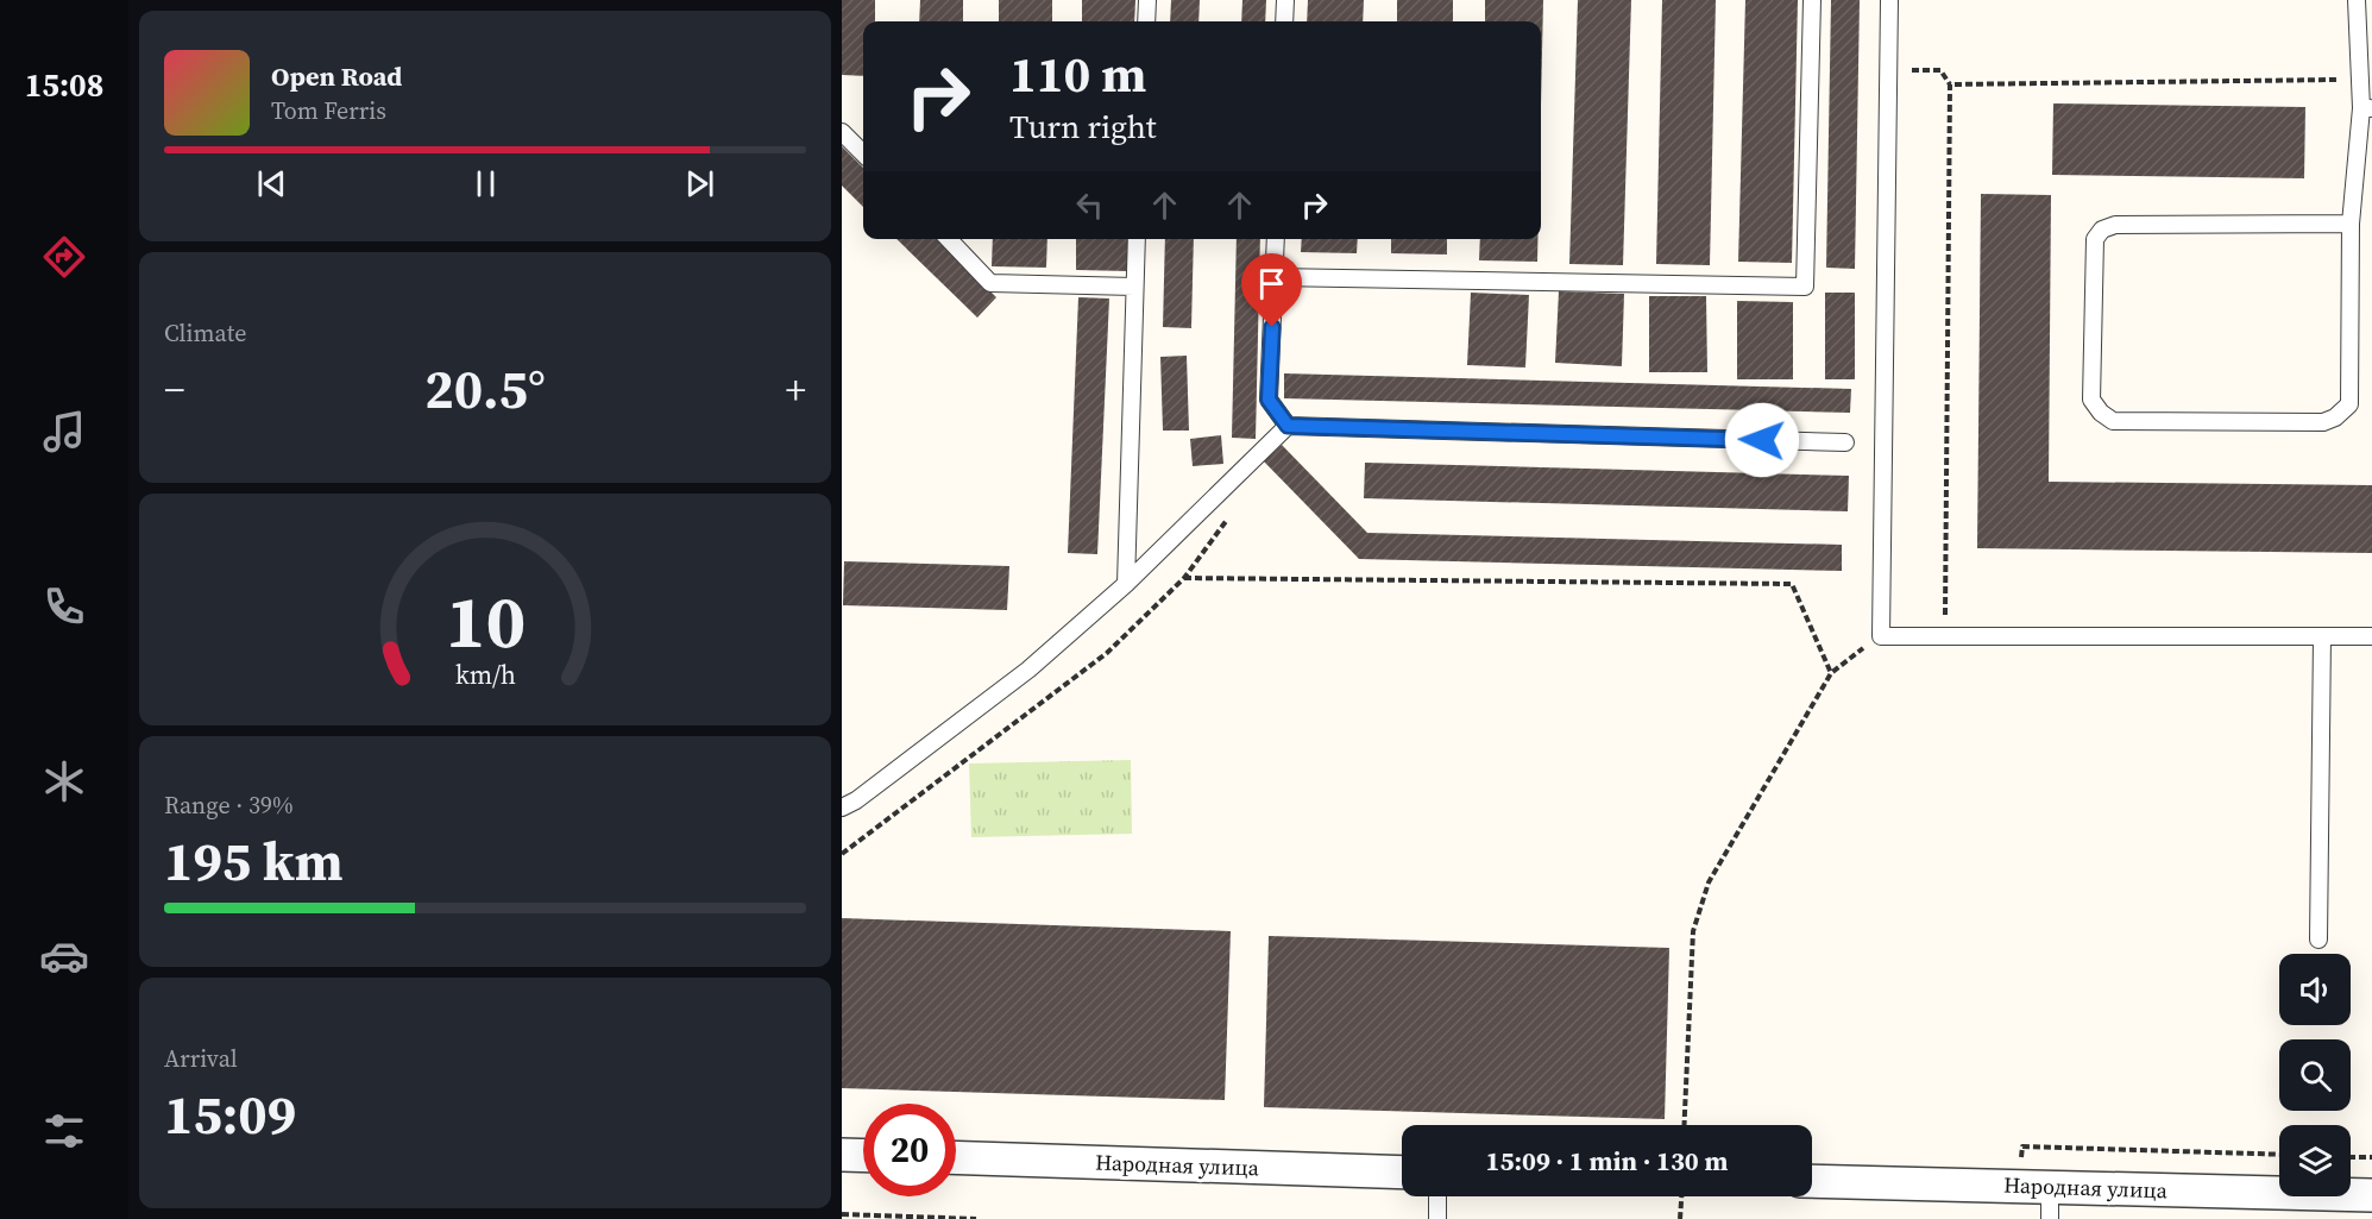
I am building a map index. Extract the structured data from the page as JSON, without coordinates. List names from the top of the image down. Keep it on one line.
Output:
{"streets":{"street":["Народная улица"]},"page":{"tabs":"15:08","turn":["110 m","Turn right"],"song":["Open Road","Tom Ferris"],"tile":["Climate",["Range · 39%","195 km"],["Arrival","15:09"]],"heat":["−","20.5°","+"],"limit":"20","trip":"15:09 · 1 min · 130 m","gauge":["10","km/h"]}}
